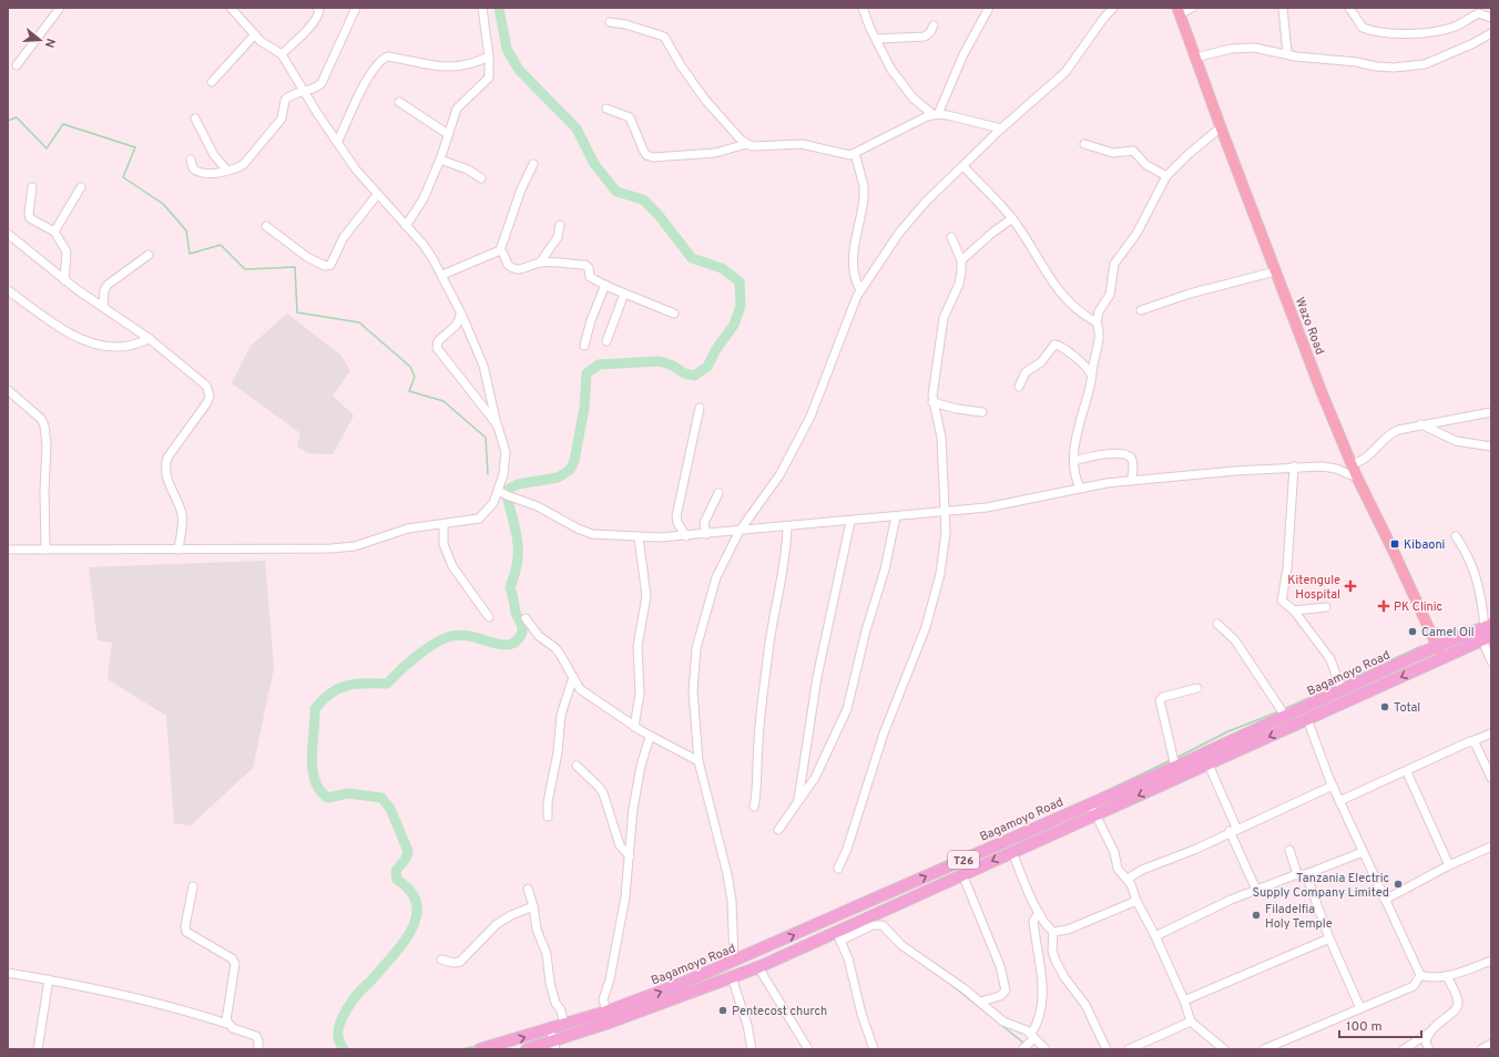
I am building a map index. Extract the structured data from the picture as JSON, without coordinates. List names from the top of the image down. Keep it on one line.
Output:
{"streets":{"highway":["Bagamoyo Road","T26"],"main road":["Wazo Road"]},"crossings":[["Wazo Road","Bagamoyo Road"]],"places":{"transit":["Kibaoni"],"health":["Kitengule Hospital","PK Clinic"],"other":["Camel Oil","Total","Tanzania Electric Supply Company Limited","Filadelfia Holy Temple","Pentecost church"]},"scale_bar":"100 m","north":"right"}
